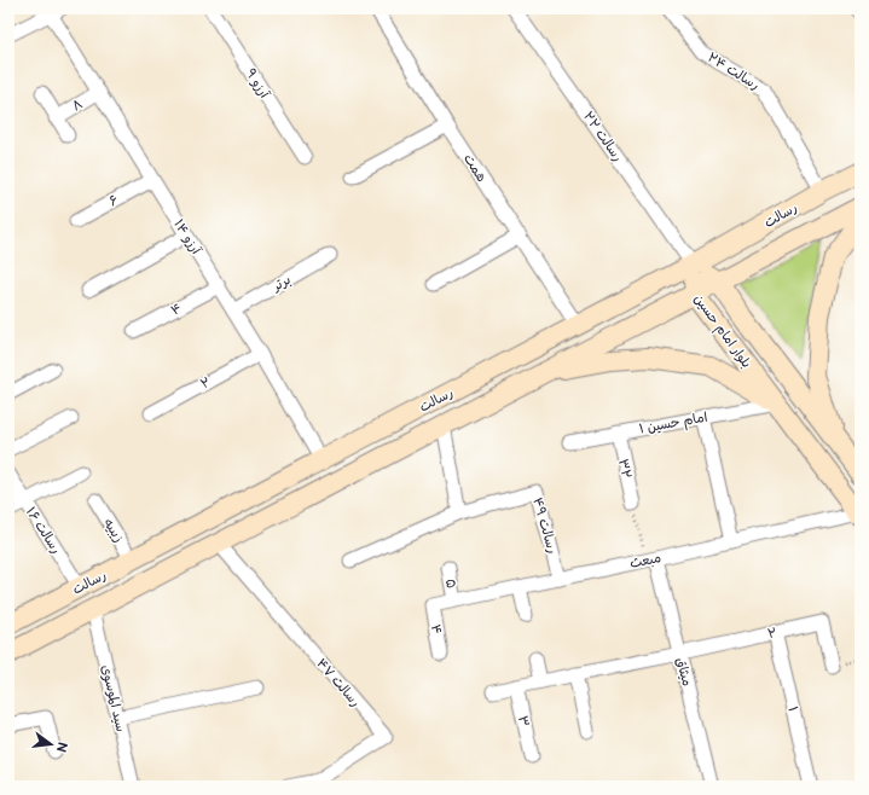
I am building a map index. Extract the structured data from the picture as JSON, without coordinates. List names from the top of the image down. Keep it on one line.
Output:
{"streets":{"main road":["رسالت","بلوار امام حسین"],"street":["رسالت ۲۴","۹ آرزو","۸","رسالت ۲۲","همت","۶","۱۴ آرزو","برتر","۴","۲","امام حسین ۱","۳۲","رسالت ۴۹","رسالت ۱۶","زیبیه","مبعث","۵","میثاق","رسالت ۴۷","سید الموسوی","۱","۳"]},"crossings":[["رسالت ۲۴","رسالت"],["۸","۱۴ آرزو"],["رسالت ۲۲","رسالت"],["رسالت ۲۲","بلوار امام حسین"],["همت","رسالت"],["۶","۱۴ آرزو"],["رسالت","۱۴ آرزو"],["رسالت","بلوار امام حسین"],["رسالت","رسالت ۱۶"],["رسالت","زیبیه"],["رسالت","رسالت ۴۷"],["رسالت","سید الموسوی"],["۱۴ آرزو","برتر"],["۱۴ آرزو","۴"],["۱۴ آرزو","۲"],["۴","مبعث"],["بلوار امام حسین","امام حسین ۱"],["بلوار امام حسین","مبعث"],["۲","میثاق"],["۲","۱"],["۲","۳"],["امام حسین ۱","۳۲"],["رسالت ۴۹","مبعث"],["مبعث","۵"],["مبعث","میثاق"]],"north":"right"}
